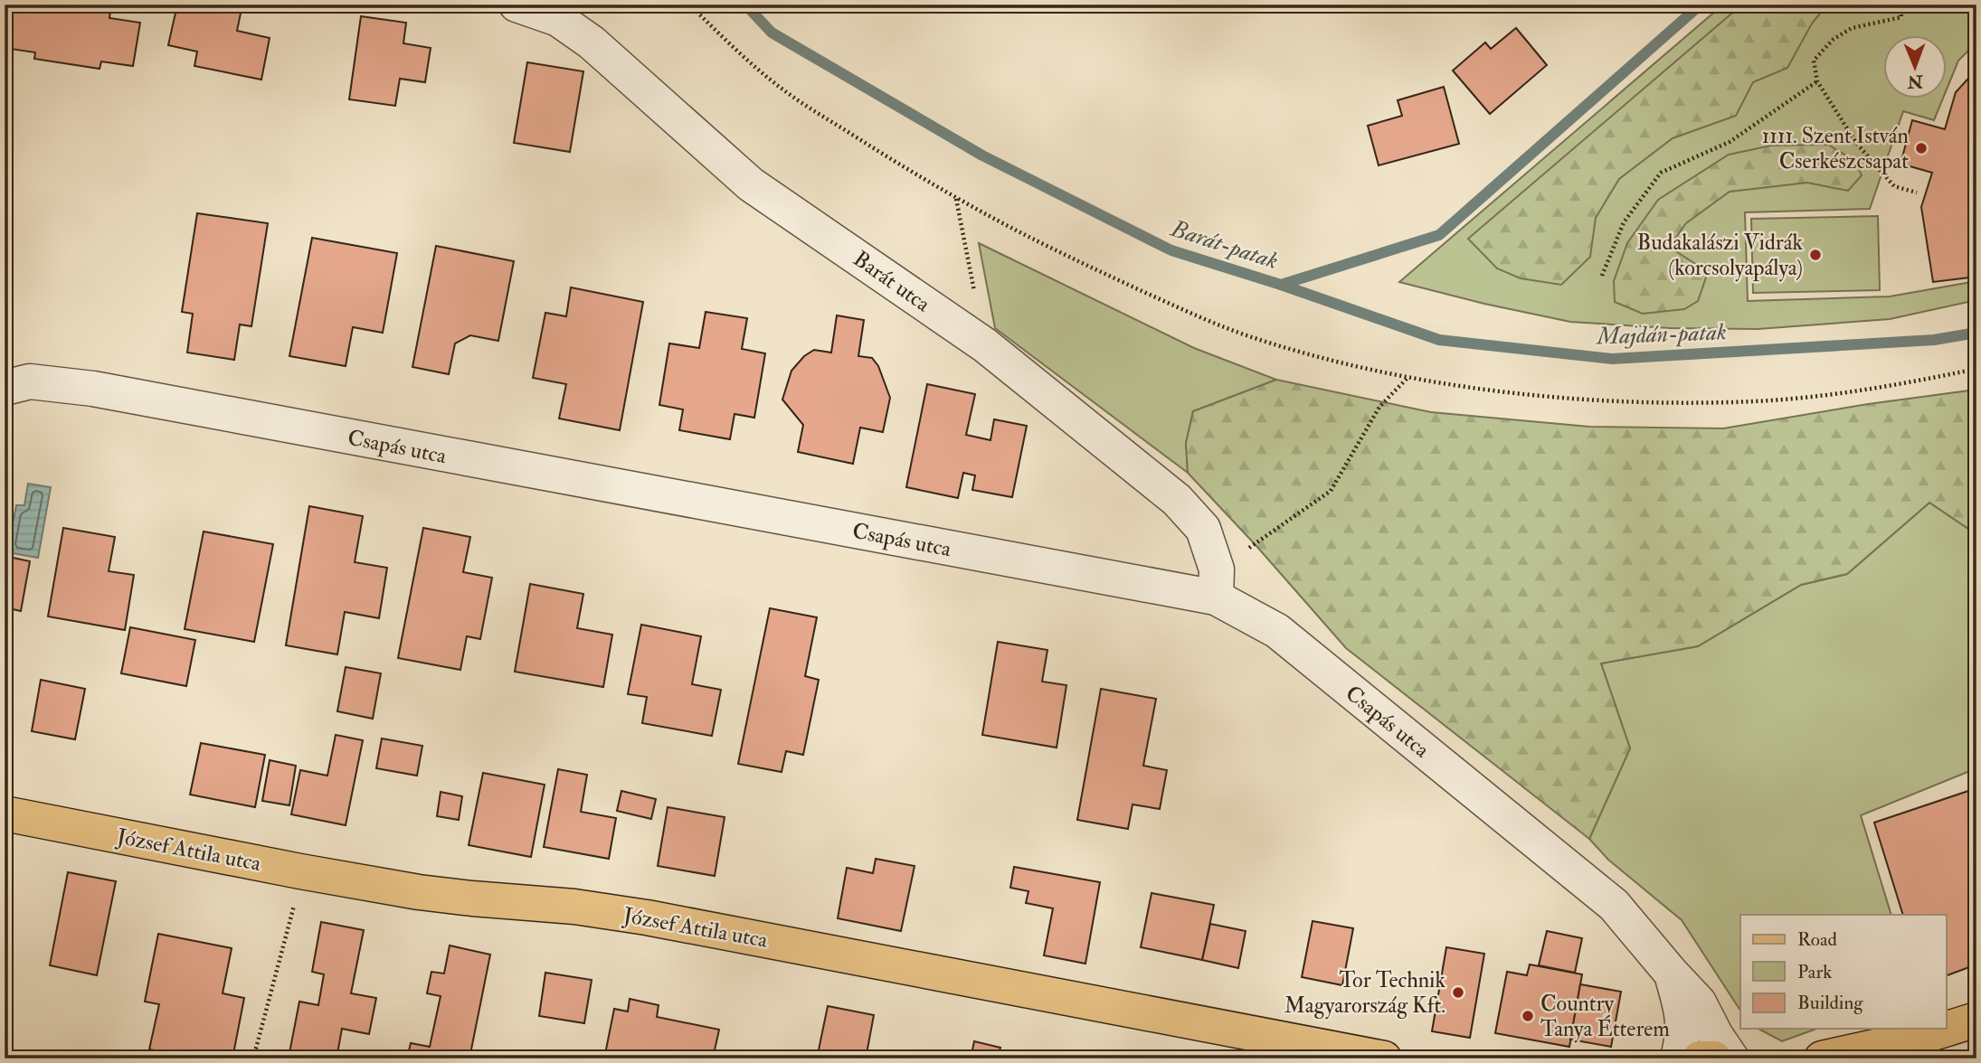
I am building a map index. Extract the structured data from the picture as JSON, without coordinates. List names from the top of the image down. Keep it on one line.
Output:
{"streets":{"main road":["József Attila utca"],"street":["Barát utca","Csapás utca"]},"crossings":[["Barát utca","Csapás utca"]],"water":["Barát-patak","Majdán-patak"],"places":["1111. Szent István Cserkészcsapat","Budakalászi Vidrák (korcsolyapálya)","Tor Technik Magyarország Kft.","Country Tanya Étterem"],"legend":["Road","Park","Building"],"north":"bottom"}
